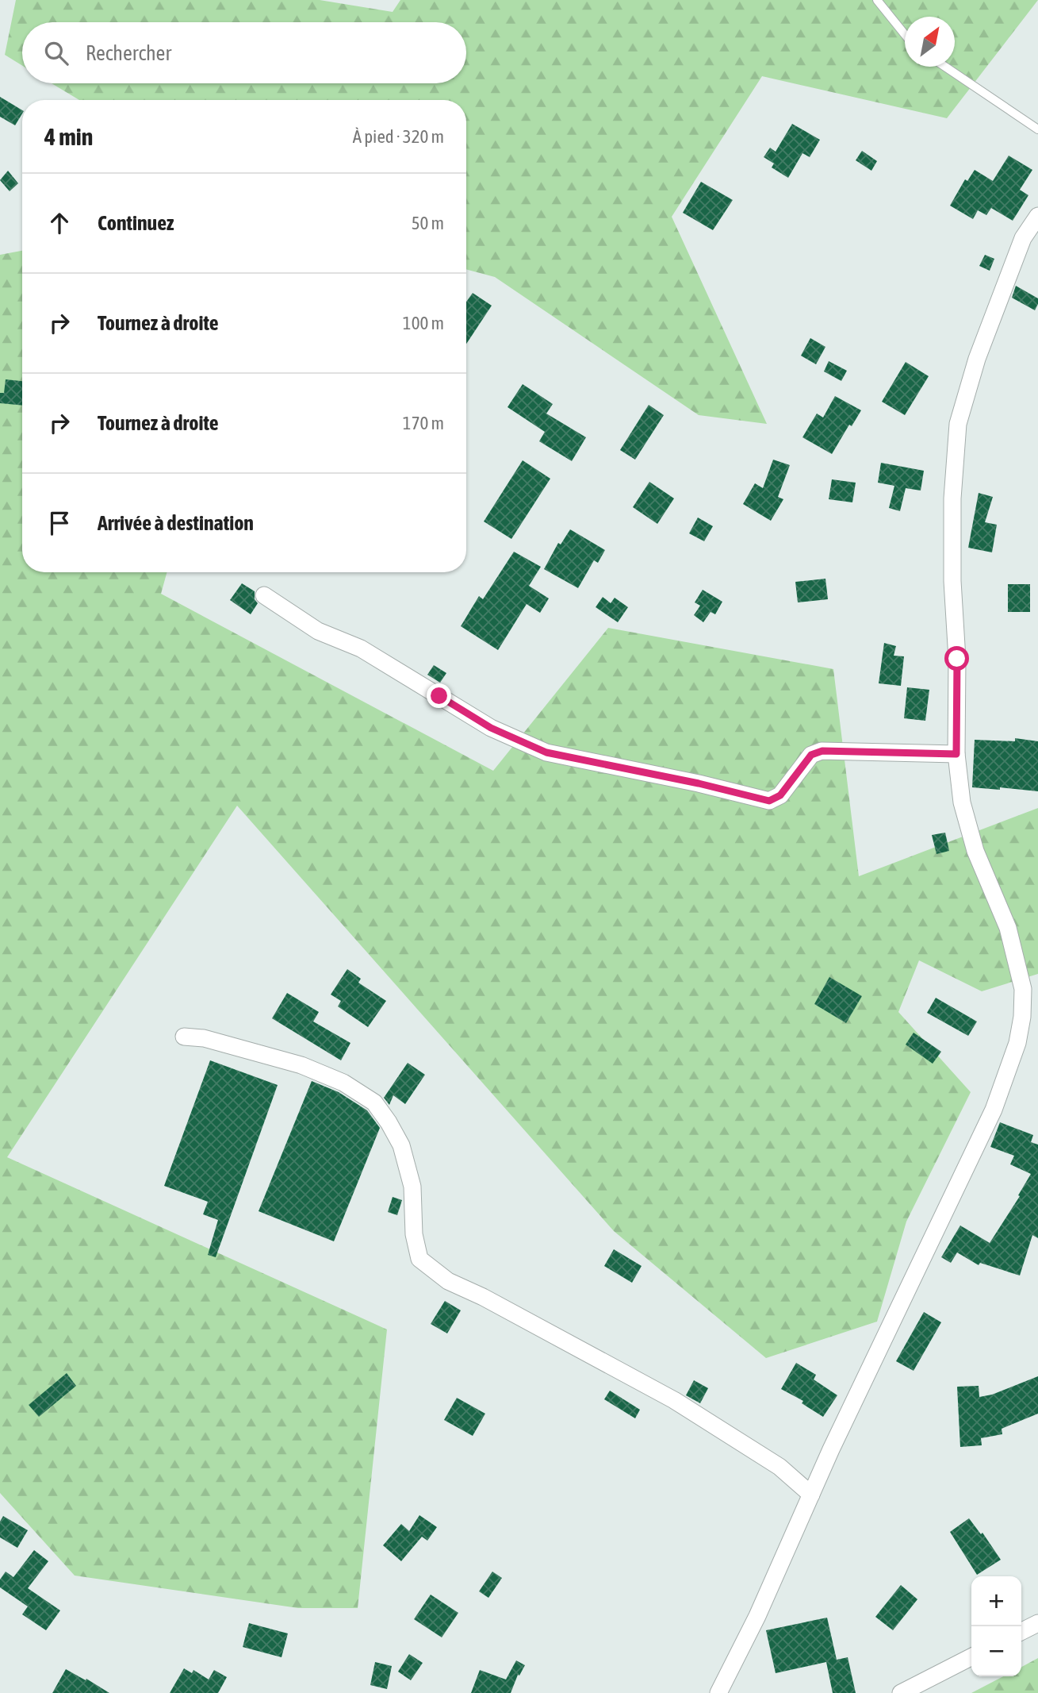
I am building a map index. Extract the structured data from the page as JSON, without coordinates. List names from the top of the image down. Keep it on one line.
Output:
{"north":"top right","page":{"search":"Rechercher","heading":["4 min","À pied · 320 m"],"list":[["Continuez","50 m"],["Tournez à droite","100 m"],["Tournez à droite","170 m"],"Arrivée à destination"],"map_buttons":["+","−"]}}
